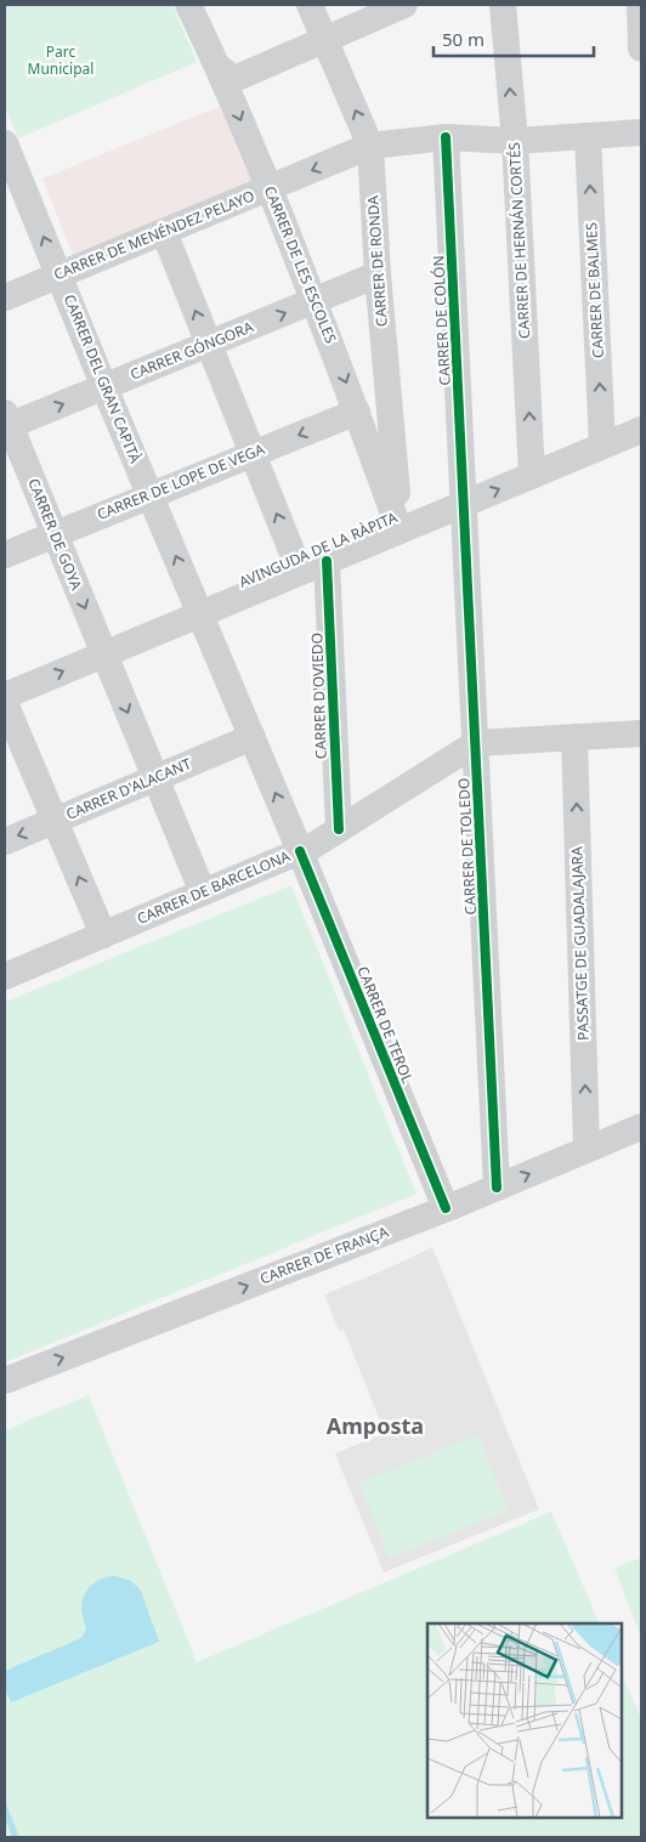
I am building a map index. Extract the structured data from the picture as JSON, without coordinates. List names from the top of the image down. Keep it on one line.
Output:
{"streets":{"street":["CARRER DE MENÉNDEZ PELAYO","CARRER DE HERNÁN CORTÉS","CARRER DE RONDA","CARRER DE LES ESCOLES","CARRER DE BALMES","CARRER DE COLÓN","CARRER GÓNGORA","CARRER DEL GRAN CAPITÀ","CARRER DE LOPE DE VEGA","CARRER DE GOYA","AVINGUDA DE LA RÀPITA","CARRER D'OVIEDO","CARRER D'ALACANT","CARRER DE TOLEDO","CARRER DE BARCELONA","PASSATGE DE GUADALAJARA","CARRER DE TEROL","CARRER DE FRANÇA"]},"crossings":[["CARRER DE MENÉNDEZ PELAYO","CARRER DE HERNÁN CORTÉS"],["CARRER DE MENÉNDEZ PELAYO","CARRER DE RONDA"],["CARRER DE MENÉNDEZ PELAYO","CARRER DE LES ESCOLES"],["CARRER DE MENÉNDEZ PELAYO","CARRER DE BALMES"],["CARRER DE MENÉNDEZ PELAYO","CARRER DE COLÓN"],["CARRER DE MENÉNDEZ PELAYO","CARRER DEL GRAN CAPITÀ"],["CARRER DE HERNÁN CORTÉS","AVINGUDA DE LA RÀPITA"],["CARRER DE RONDA","CARRER DE LES ESCOLES"],["CARRER DE RONDA","CARRER GÓNGORA"],["CARRER DE RONDA","AVINGUDA DE LA RÀPITA"],["CARRER DE LES ESCOLES","CARRER GÓNGORA"],["CARRER DE LES ESCOLES","CARRER DE LOPE DE VEGA"],["CARRER DE LES ESCOLES","AVINGUDA DE LA RÀPITA"],["CARRER DE BALMES","AVINGUDA DE LA RÀPITA"],["CARRER DE COLÓN","AVINGUDA DE LA RÀPITA"],["CARRER DE COLÓN","CARRER DE TOLEDO"],["CARRER GÓNGORA","CARRER DEL GRAN CAPITÀ"],["CARRER GÓNGORA","CARRER DE GOYA"],["CARRER DEL GRAN CAPITÀ","CARRER DE LOPE DE VEGA"],["CARRER DEL GRAN CAPITÀ","AVINGUDA DE LA RÀPITA"],["CARRER DEL GRAN CAPITÀ","CARRER DE TEROL"],["CARRER DE LOPE DE VEGA","CARRER DE GOYA"],["CARRER DE GOYA","AVINGUDA DE LA RÀPITA"],["CARRER DE GOYA","CARRER D'ALACANT"],["CARRER DE GOYA","CARRER DE BARCELONA"],["AVINGUDA DE LA RÀPITA","CARRER D'OVIEDO"],["AVINGUDA DE LA RÀPITA","CARRER DE TOLEDO"],["AVINGUDA DE LA RÀPITA","CARRER DE TEROL"],["CARRER D'OVIEDO","CARRER DE BARCELONA"],["CARRER D'ALACANT","CARRER DE TEROL"],["CARRER DE TOLEDO","CARRER DE BARCELONA"],["CARRER DE TOLEDO","CARRER DE FRANÇA"],["CARRER DE BARCELONA","CARRER DE TEROL"],["PASSATGE DE GUADALAJARA","CARRER DE FRANÇA"],["CARRER DE TEROL","CARRER DE FRANÇA"]],"one_way":["CARRER DE HERNÁN CORTÉS","CARRER DE BALMES","CARRER GÓNGORA","PASSATGE DE GUADALAJARA","CARRER DE FRANÇA"],"districts":["Amposta"],"parks":["Parc Municipal"],"scale_bar":"50 m"}
